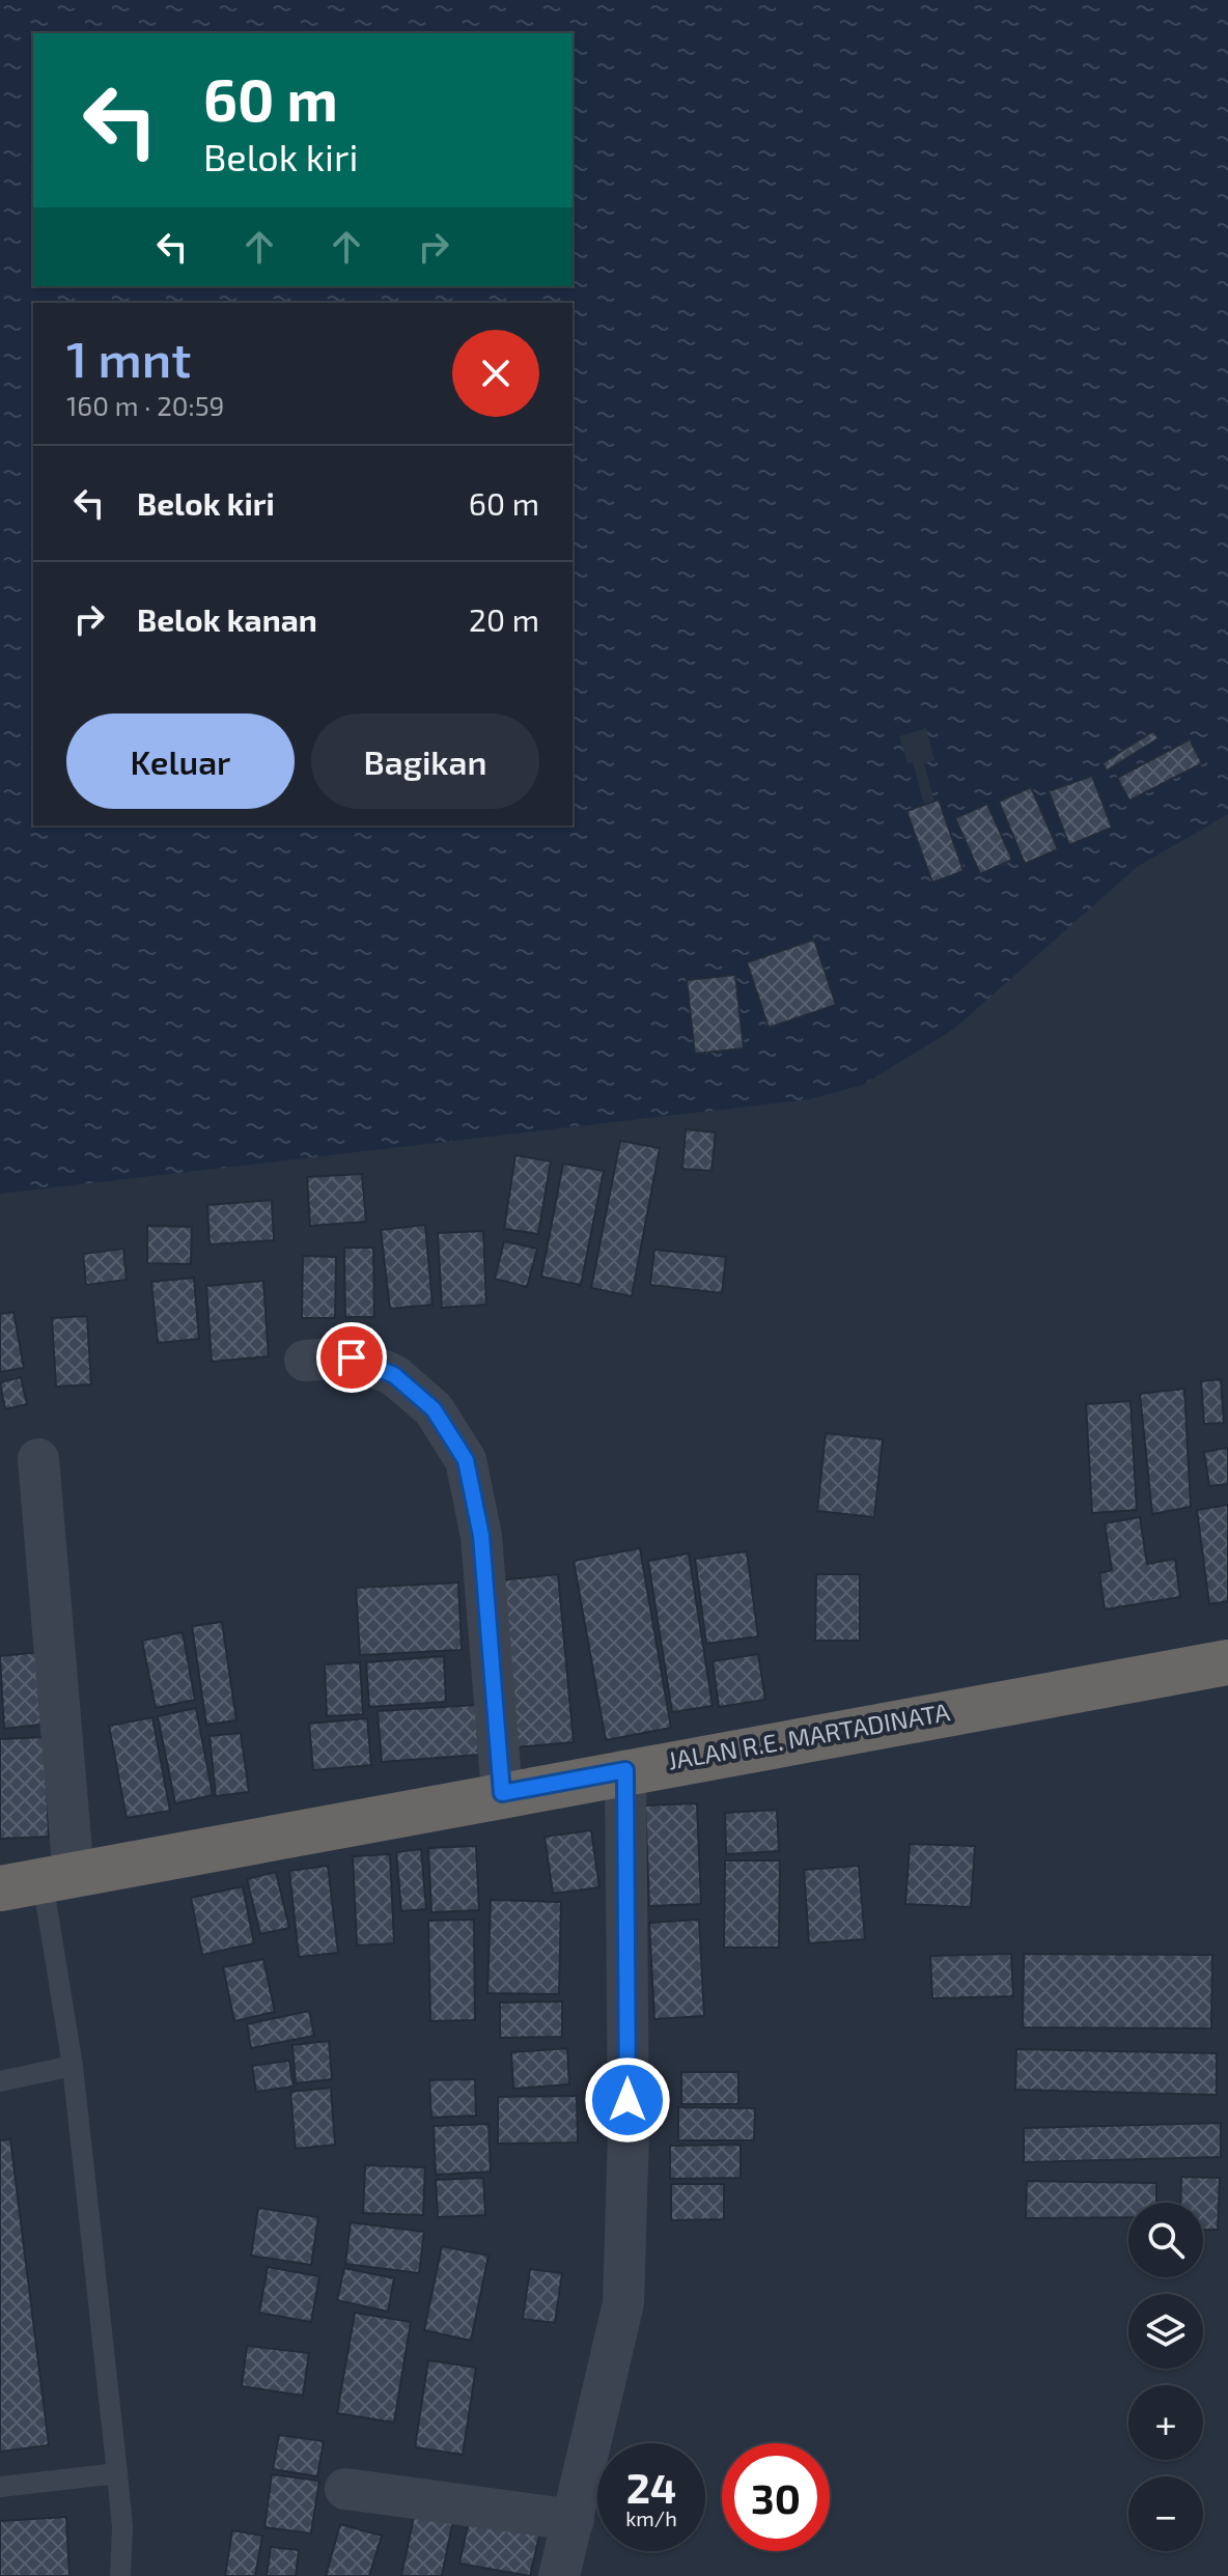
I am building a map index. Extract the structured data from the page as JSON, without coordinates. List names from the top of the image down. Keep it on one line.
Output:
{"streets":{"highway":["JALAN R.E. MARTADINATA"]},"page":{"turn":["60 m","Belok kiri"],"heading":["1 mnt","160 m · 20:59"],"list":[{"name":"Belok kiri","value":"60 m"},{"name":"Belok kanan","value":"20 m"}],"buttons":["Keluar","Bagikan"],"map_buttons":["+","−"],"speed":"24 km/h","limit":"30"}}
